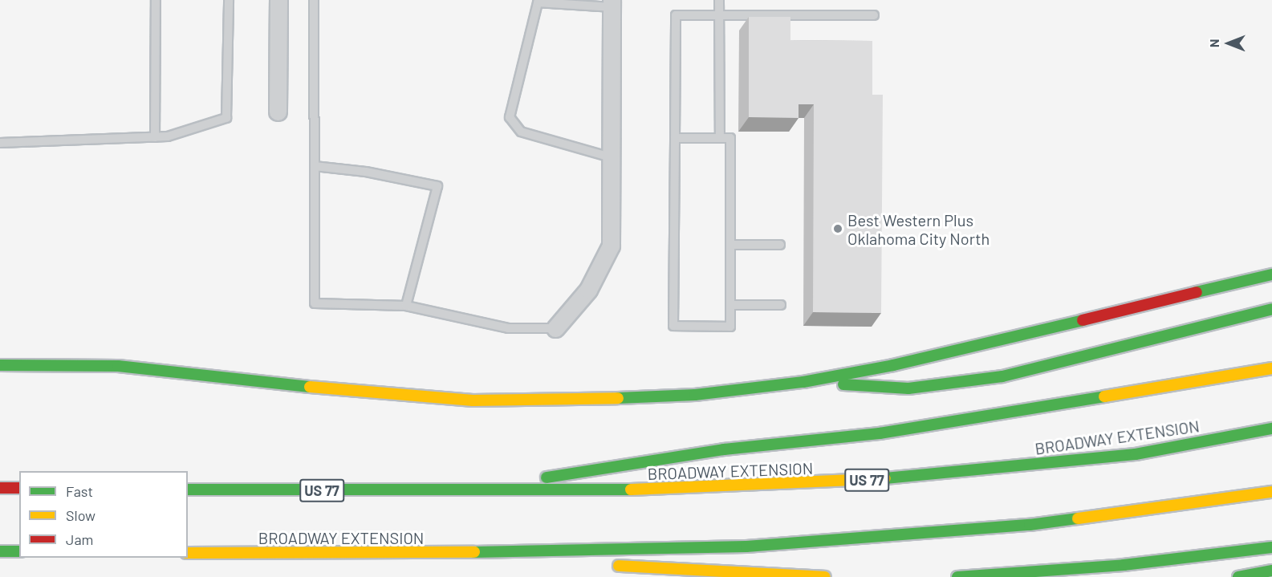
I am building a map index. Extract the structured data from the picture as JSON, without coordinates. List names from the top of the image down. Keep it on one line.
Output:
{"streets":{"highway":["BROADWAY EXTENSION","US 77"]},"places":["Best Western Plus Oklahoma City North"],"legend":["Fast","Slow","Jam"],"north":"left"}
